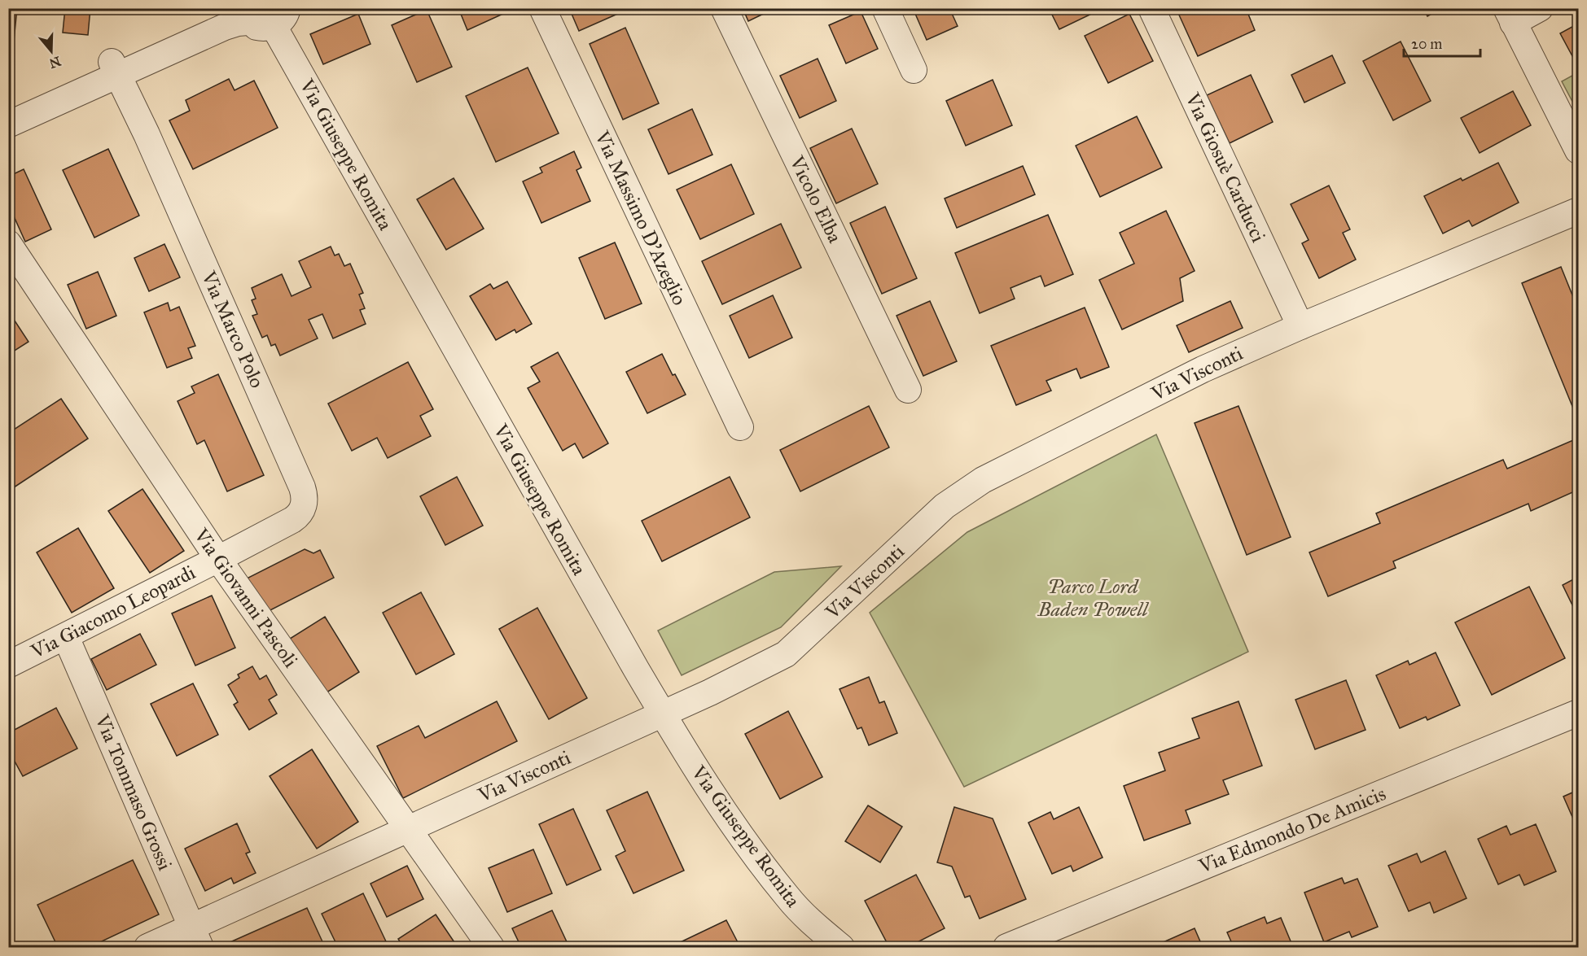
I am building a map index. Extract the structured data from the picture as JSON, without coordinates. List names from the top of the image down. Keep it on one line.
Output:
{"streets":{"street":["Via Giuseppe Romita","Via Giosuè Carducci","Vicolo Elba","Via Massimo D'Azeglio","Via Marco Polo","Via Visconti","Via Giovanni Pascoli","Via Giacomo Leopardi","Via Tommaso Grossi","Via Edmondo De Amicis"]},"crossings":[["Via Giuseppe Romita","Via Visconti"],["Via Giosuè Carducci","Via Visconti"],["Via Marco Polo","Via Giovanni Pascoli"],["Via Marco Polo","Via Giacomo Leopardi"],["Via Visconti","Via Giovanni Pascoli"],["Via Visconti","Via Tommaso Grossi"],["Via Giovanni Pascoli","Via Giacomo Leopardi"],["Via Giacomo Leopardi","Via Tommaso Grossi"]],"parks":["Parco Lord Baden Powell"],"scale_bar":"20 m","north":"bottom"}
